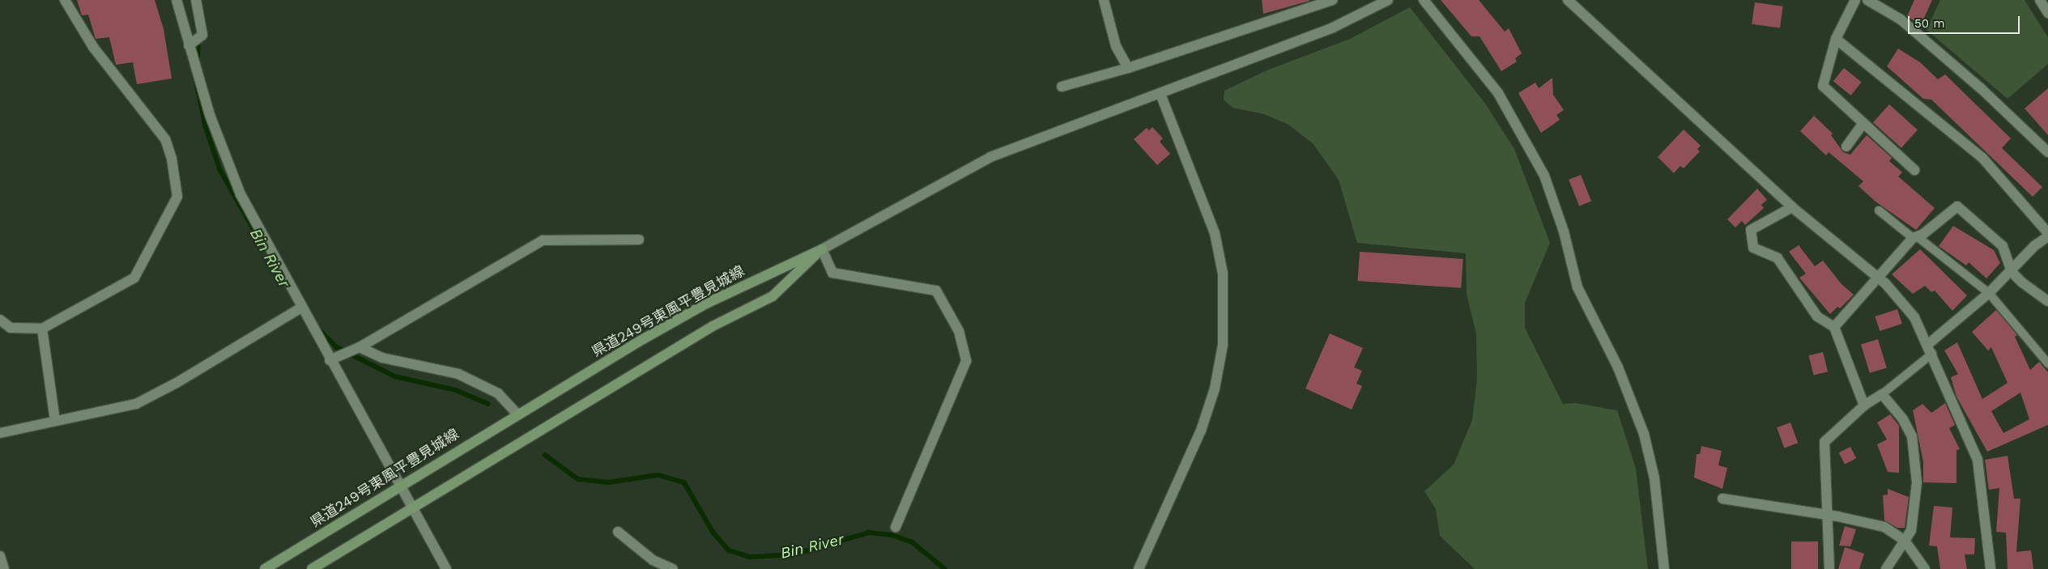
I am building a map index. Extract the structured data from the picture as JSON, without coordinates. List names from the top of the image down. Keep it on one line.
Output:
{"streets":{"main road":["県道249号東風平豊見城線"]},"water":["Bin River"],"scale_bar":"50 m"}
